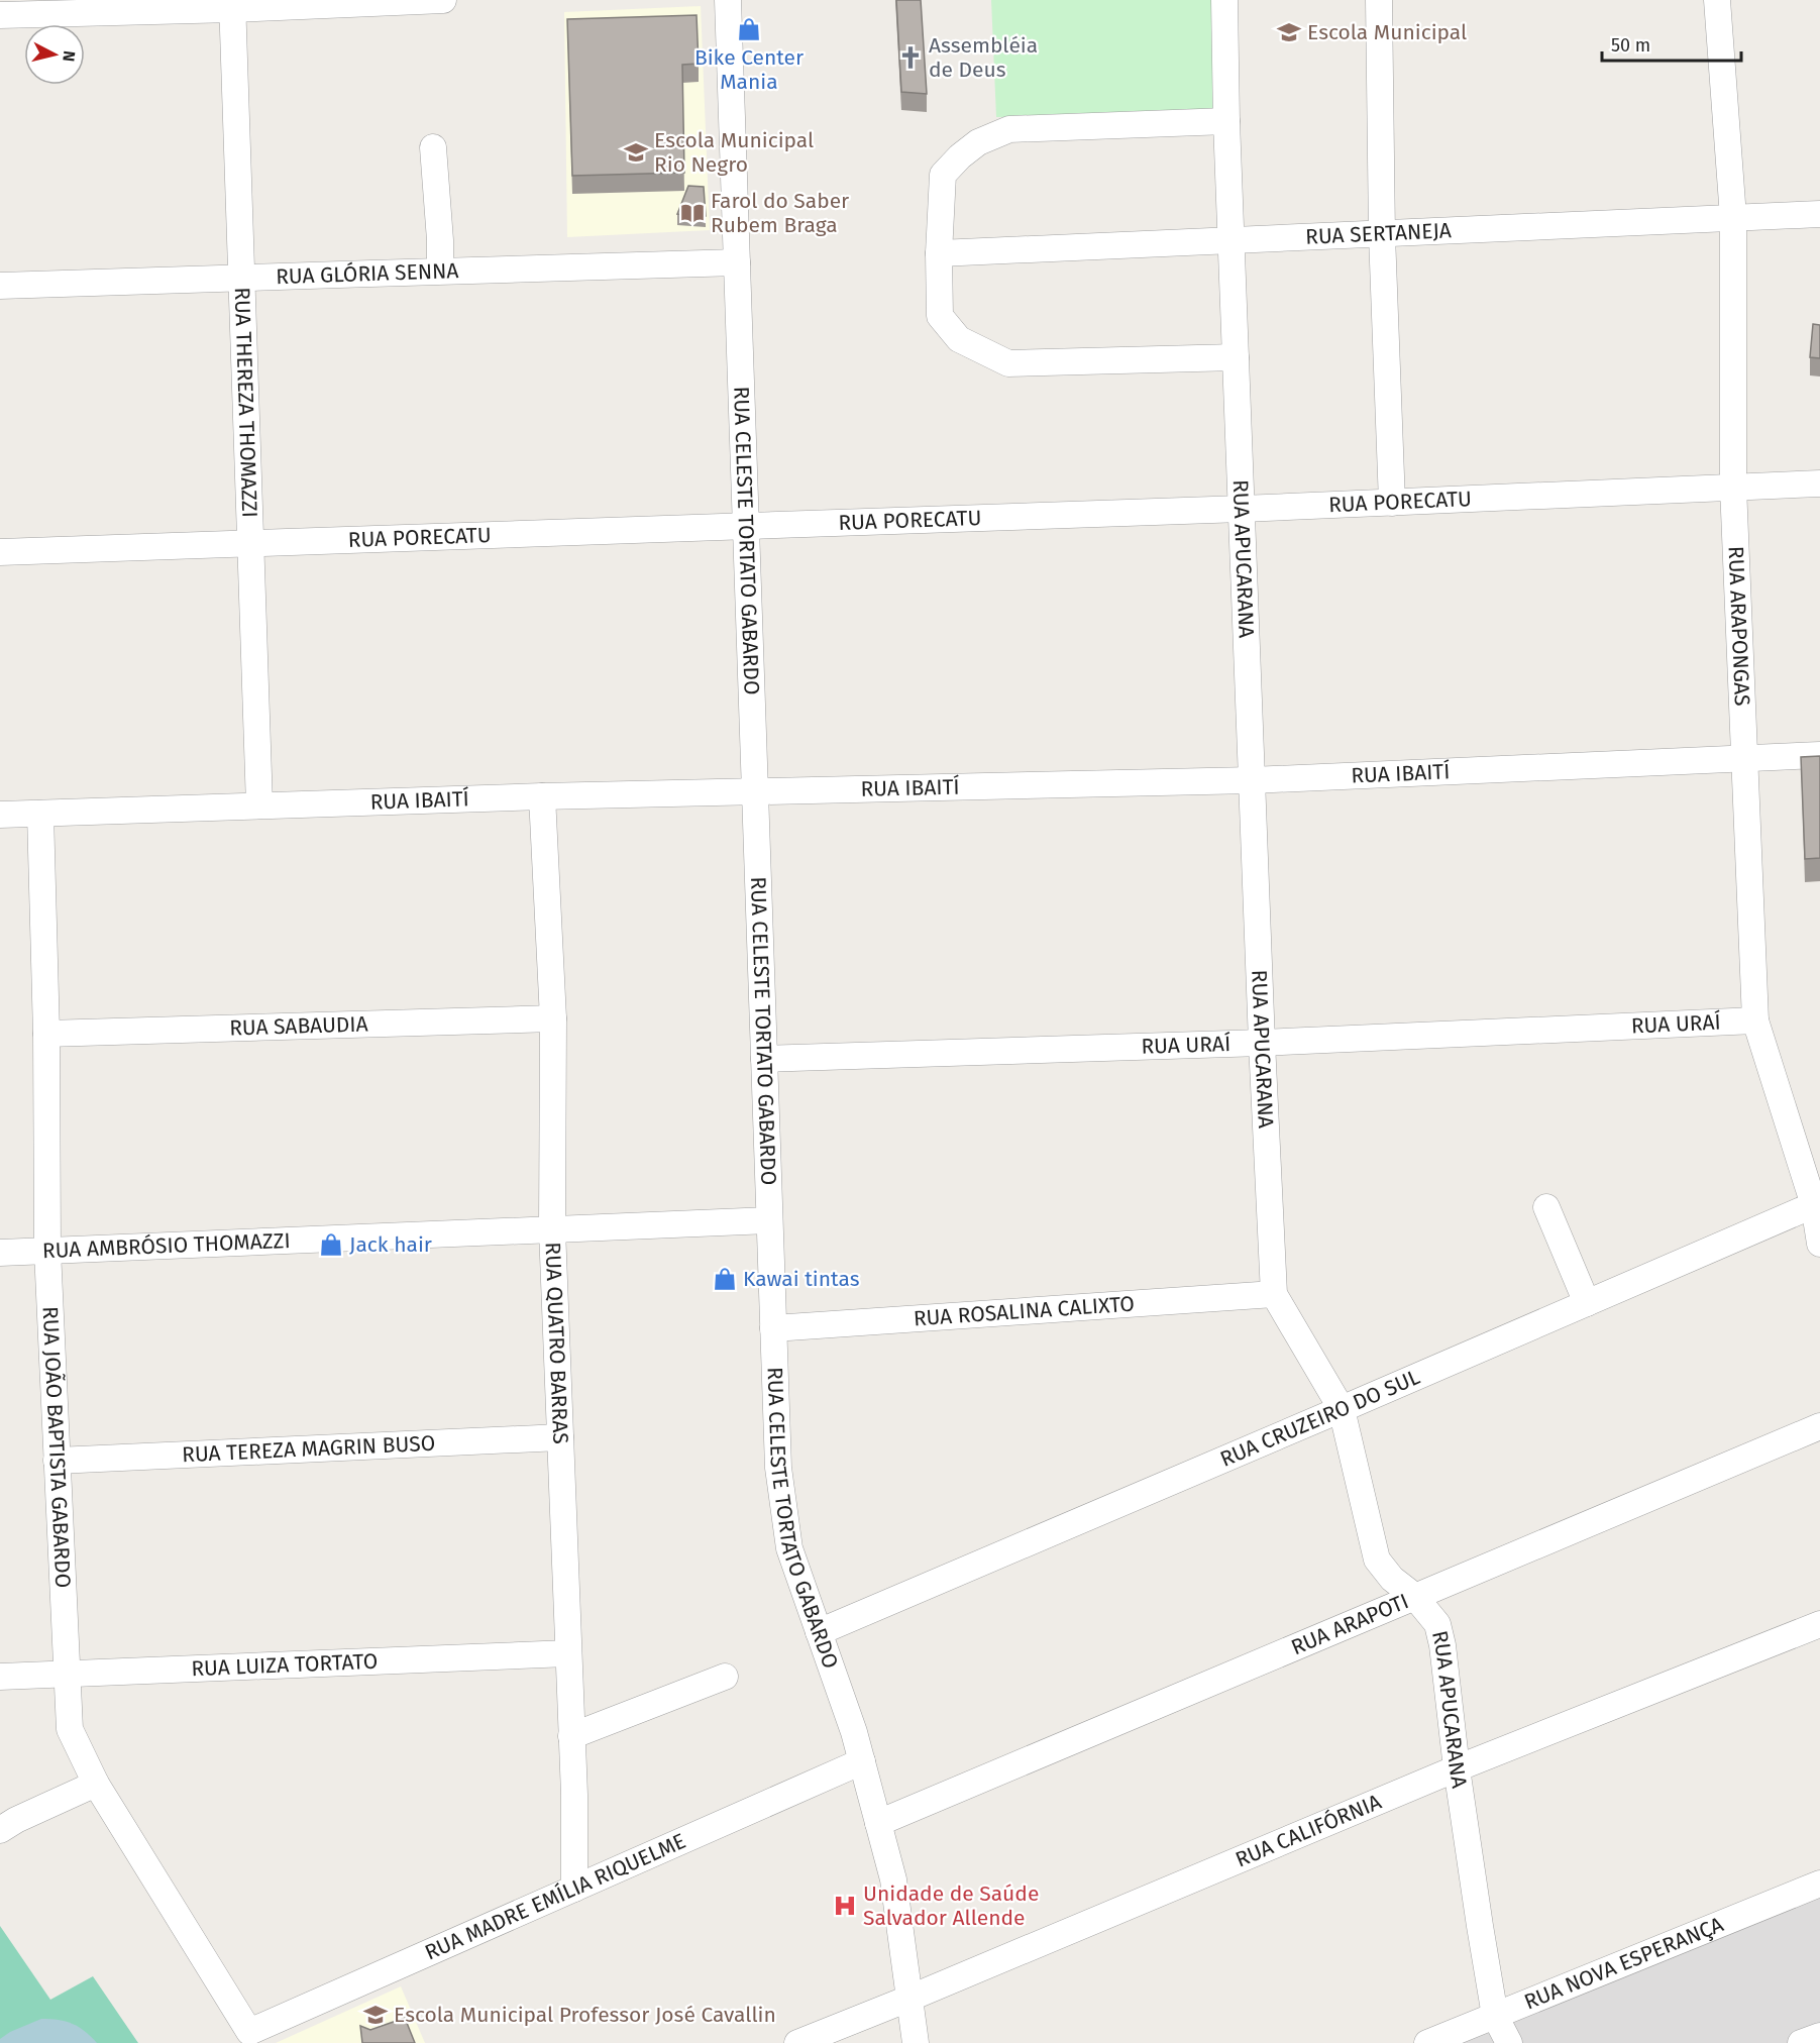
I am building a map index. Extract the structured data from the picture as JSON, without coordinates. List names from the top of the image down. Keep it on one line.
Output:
{"streets":{"street":["RUA SERTANEJA","RUA GLÓRIA SENNA","RUA THEREZA THOMAZZI","RUA PORECATU","RUA CELESTE TORTATO GABARDO","RUA APUCARANA","RUA ARAPONGAS","RUA IBAITÍ","RUA URAÍ","RUA SABAUDIA","RUA AMBRÓSIO THOMAZZI","RUA ROSALINA CALIXTO","RUA QUATRO BARRAS","RUA CRUZEIRO DO SUL","RUA JOÃO BAPTISTA GABARDO","RUA TEREZA MAGRIN BUSO","RUA ARAPOTI","RUA LUIZA TORTATO","RUA CALIFÓRNIA","RUA MADRE EMÍLIA RIQUELME","RUA NOVA ESPERANÇA"]},"crossings":[["RUA SERTANEJA","RUA APUCARANA"],["RUA SERTANEJA","RUA ARAPONGAS"],["RUA GLÓRIA SENNA","RUA THEREZA THOMAZZI"],["RUA GLÓRIA SENNA","RUA CELESTE TORTATO GABARDO"],["RUA THEREZA THOMAZZI","RUA PORECATU"],["RUA THEREZA THOMAZZI","RUA IBAITÍ"],["RUA PORECATU","RUA CELESTE TORTATO GABARDO"],["RUA PORECATU","RUA APUCARANA"],["RUA PORECATU","RUA ARAPONGAS"],["RUA CELESTE TORTATO GABARDO","RUA IBAITÍ"],["RUA CELESTE TORTATO GABARDO","RUA URAÍ"],["RUA CELESTE TORTATO GABARDO","RUA AMBRÓSIO THOMAZZI"],["RUA CELESTE TORTATO GABARDO","RUA ROSALINA CALIXTO"],["RUA CELESTE TORTATO GABARDO","RUA CRUZEIRO DO SUL"],["RUA CELESTE TORTATO GABARDO","RUA ARAPOTI"],["RUA CELESTE TORTATO GABARDO","RUA CALIFÓRNIA"],["RUA CELESTE TORTATO GABARDO","RUA MADRE EMÍLIA RIQUELME"],["RUA APUCARANA","RUA IBAITÍ"],["RUA APUCARANA","RUA URAÍ"],["RUA APUCARANA","RUA ROSALINA CALIXTO"],["RUA APUCARANA","RUA CRUZEIRO DO SUL"],["RUA APUCARANA","RUA ARAPOTI"],["RUA APUCARANA","RUA CALIFÓRNIA"],["RUA APUCARANA","RUA NOVA ESPERANÇA"],["RUA ARAPONGAS","RUA IBAITÍ"],["RUA ARAPONGAS","RUA URAÍ"],["RUA ARAPONGAS","RUA CRUZEIRO DO SUL"],["RUA IBAITÍ","RUA QUATRO BARRAS"],["RUA IBAITÍ","RUA JOÃO BAPTISTA GABARDO"],["RUA SABAUDIA","RUA QUATRO BARRAS"],["RUA SABAUDIA","RUA JOÃO BAPTISTA GABARDO"],["RUA AMBRÓSIO THOMAZZI","RUA QUATRO BARRAS"],["RUA AMBRÓSIO THOMAZZI","RUA JOÃO BAPTISTA GABARDO"],["RUA QUATRO BARRAS","RUA TEREZA MAGRIN BUSO"],["RUA QUATRO BARRAS","RUA LUIZA TORTATO"],["RUA QUATRO BARRAS","RUA MADRE EMÍLIA RIQUELME"],["RUA JOÃO BAPTISTA GABARDO","RUA TEREZA MAGRIN BUSO"],["RUA JOÃO BAPTISTA GABARDO","RUA LUIZA TORTATO"],["RUA JOÃO BAPTISTA GABARDO","RUA MADRE EMÍLIA RIQUELME"]],"places":{"shop":["Bike Center Mania","Jack hair","Kawai tintas"],"school or university":["Escola Municipal","Escola Municipal Rio Negro","Escola Municipal Professor José Cavallin"],"church":["Assembléia de Deus"],"library":["Farol do Saber Rubem Braga"],"hospital":["Unidade de Saúde Salvador Allende"]},"scale_bar":"50 m","north":"right"}
